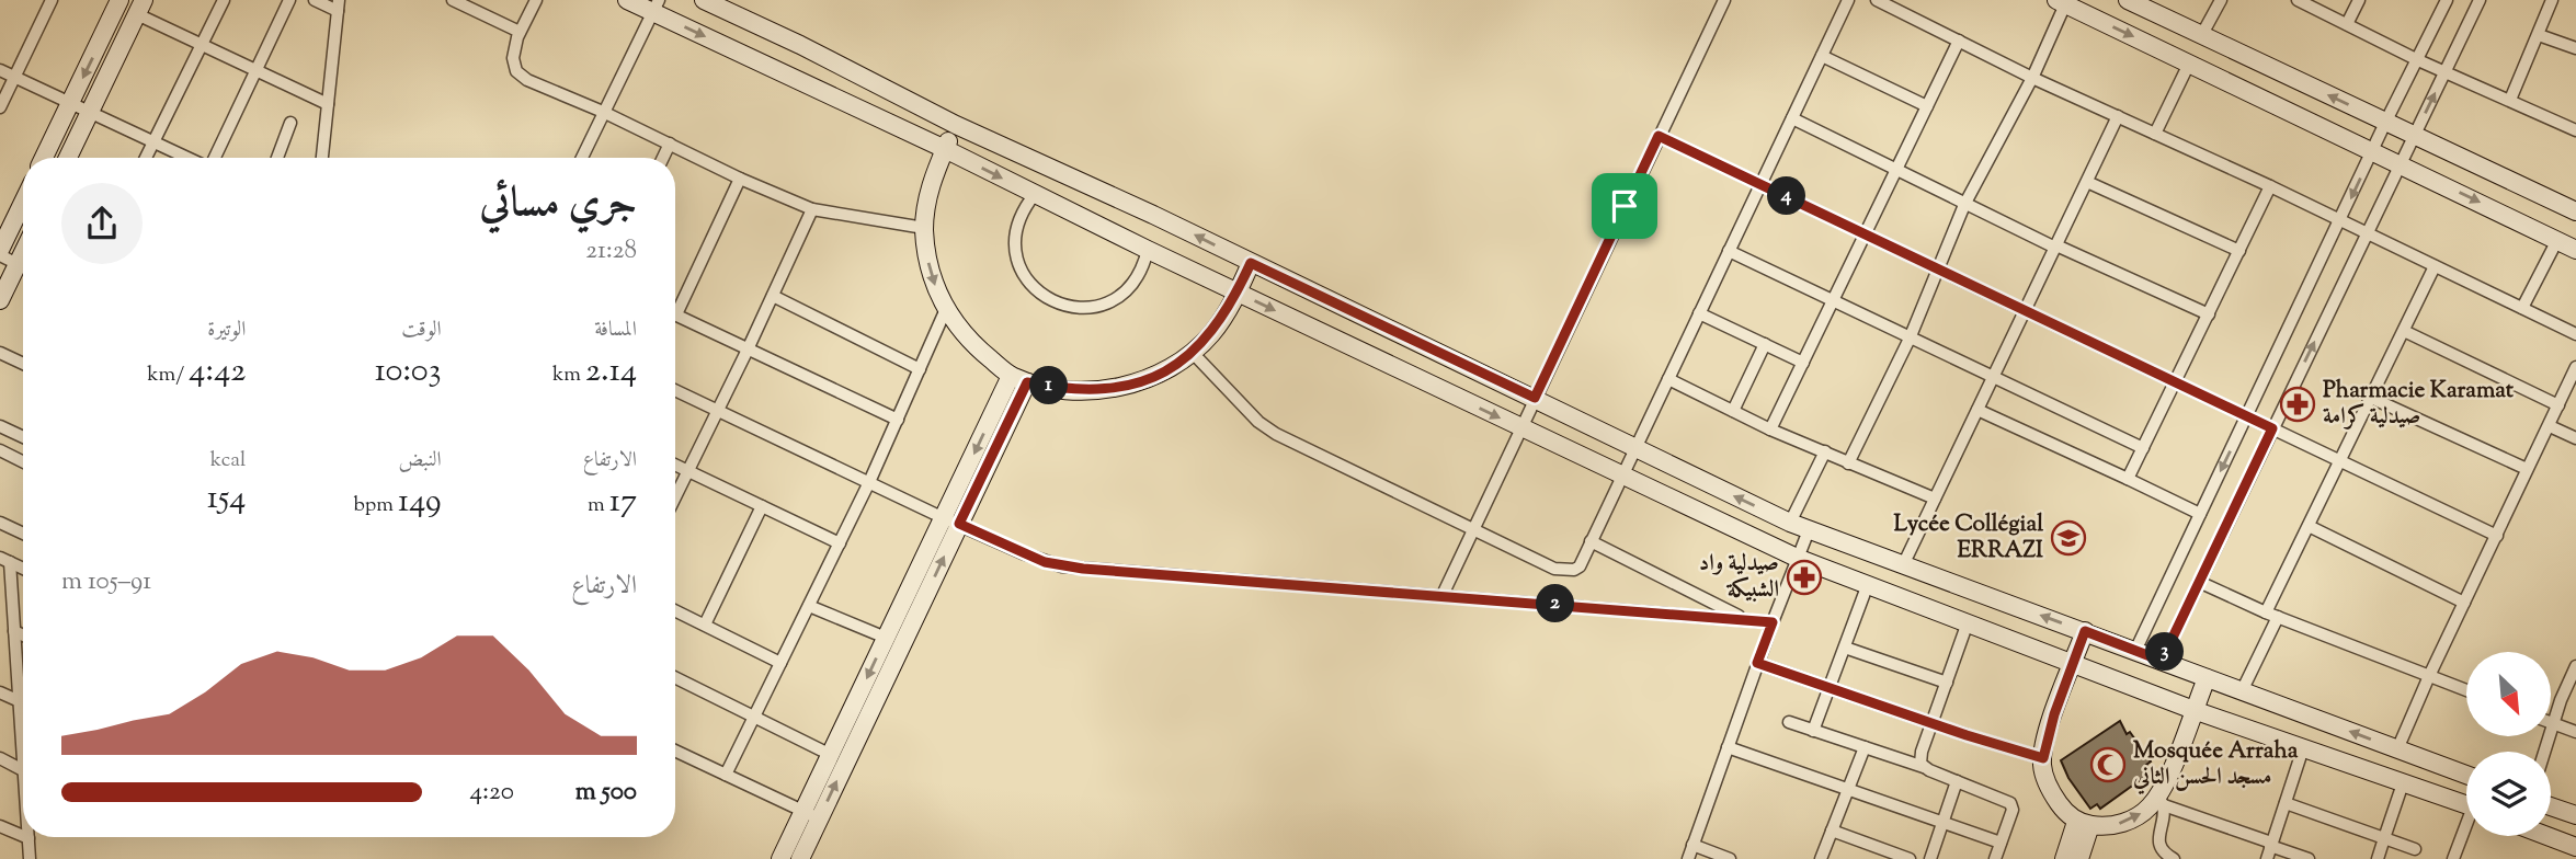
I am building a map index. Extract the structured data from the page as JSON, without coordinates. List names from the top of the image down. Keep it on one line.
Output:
{"places":{"pharmacy":["Pharmacie Karamat صيدلية كرامة","صيدلية واد الشبيكة"],"school or university":["Lycée Collégial ERRAZI"],"mosque":["Mosquée Arraha مسجد الحسن الثاني"]},"north":"bottom right","page":{"heading":["جري مسائي","21:28"],"pins":["4","1","2","3"],"stats":[["المسافة","2.14 km"],["الوقت","10:03"],["الوتيرة","4:42 /km"],["الارتفاع","17 m"],["النبض","149 bpm"],["kcal","154"]],"chart":["الارتفاع","91–105 m"],"list":[{"name":"500 m","note":"4:20"}]}}
